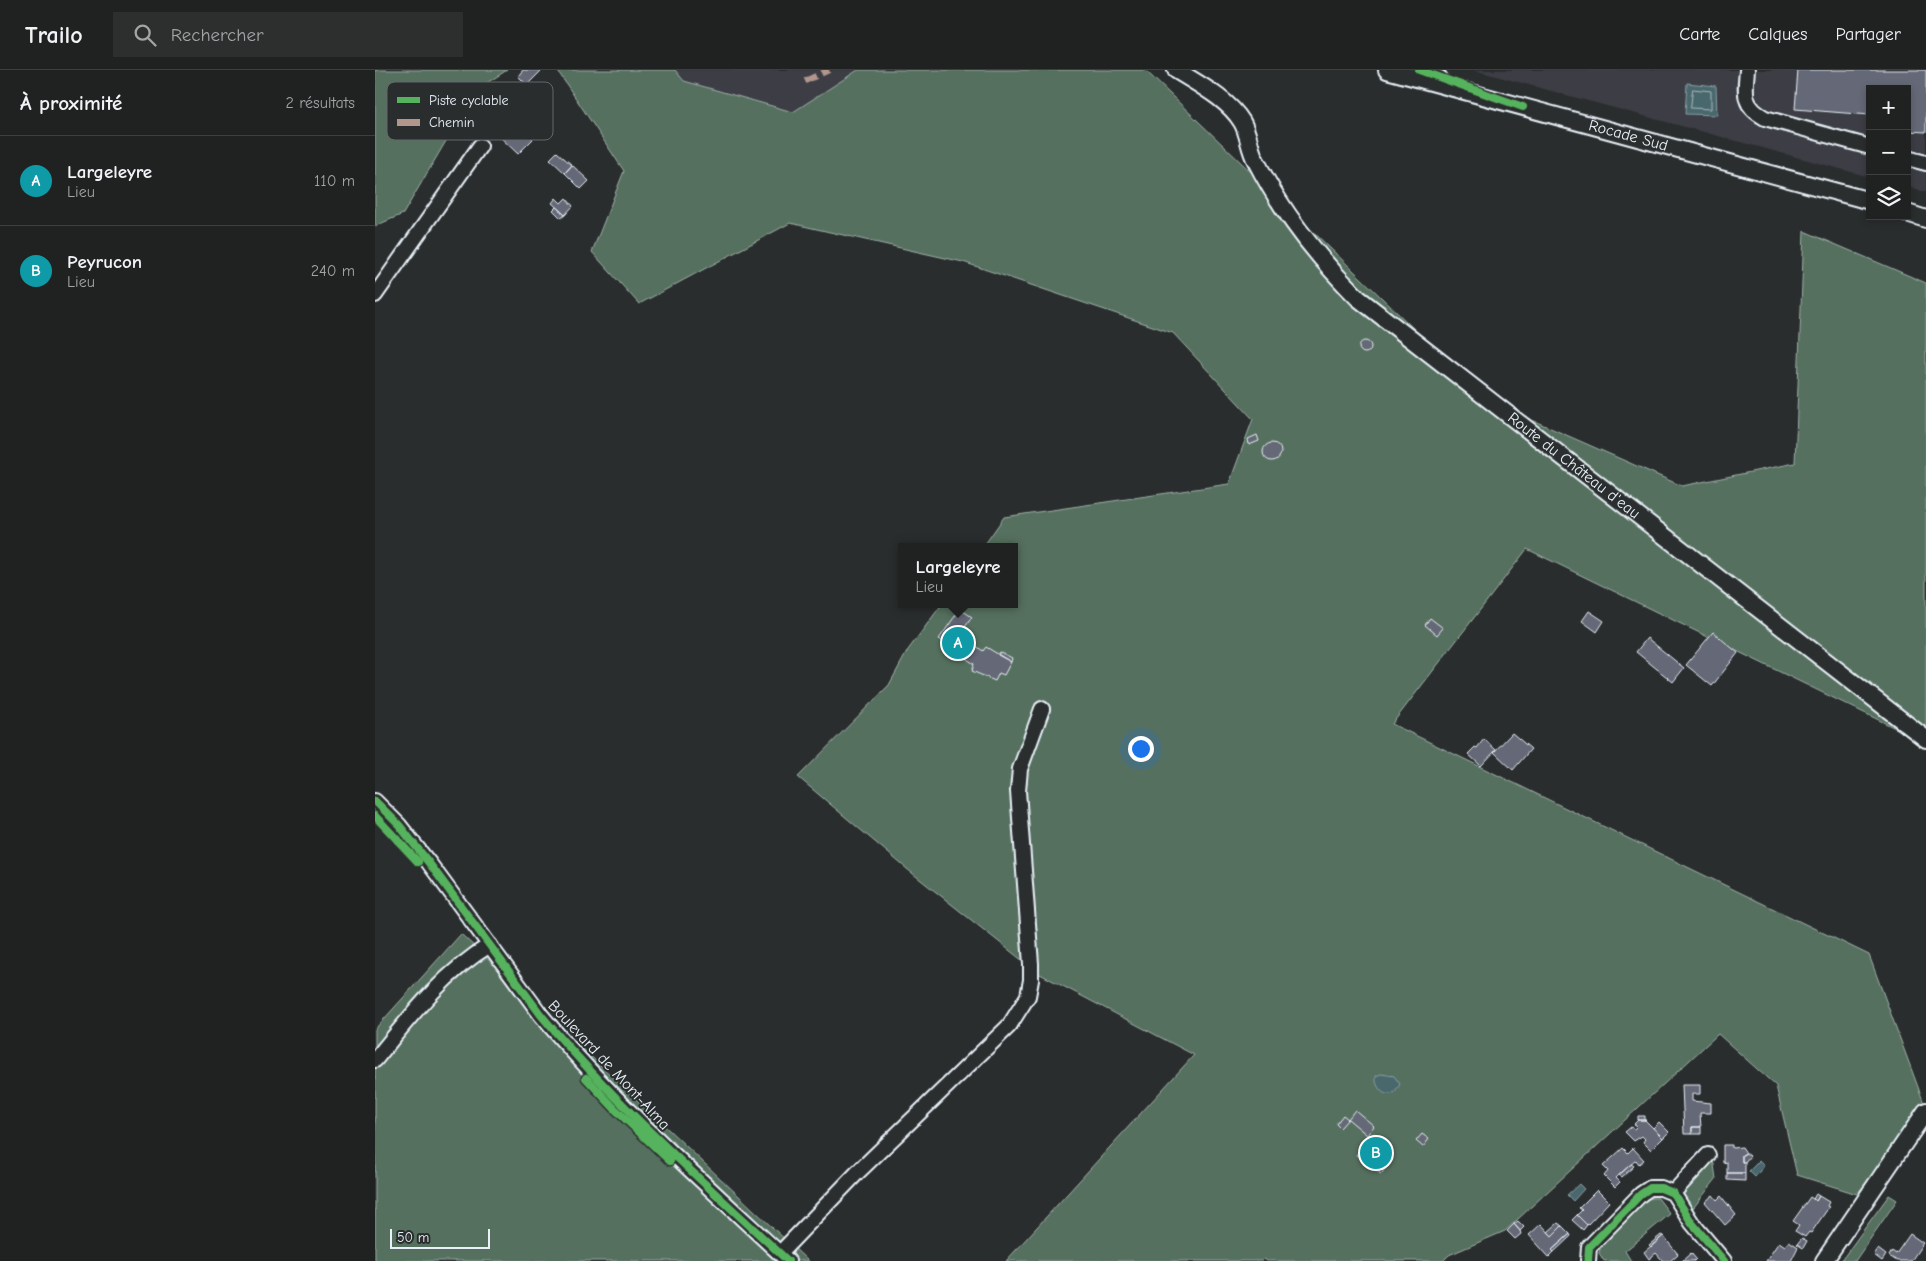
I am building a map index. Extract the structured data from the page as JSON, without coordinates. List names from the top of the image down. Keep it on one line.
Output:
{"streets":{"main road":["Rocade Sud","Route du Château d'eau"],"street":["Boulevard de Mont-Alma"]},"legend":["Piste cyclable","Chemin"],"scale_bar":"50 m","page":{"header":"Trailo","search":"Rechercher","nav":["Carte","Calques","Partager"],"heading":["À proximité","2 résultats"],"map_buttons":["+","−"],"list":[{"mark":"A","name":"Largeleyre","note":"Lieu","value":"110 m"},{"mark":"B","name":"Peyrucon","note":"Lieu","value":"240 m"}],"popup":["Largeleyre","Lieu"],"pins":["A","B"],"scale":"50 m"}}
